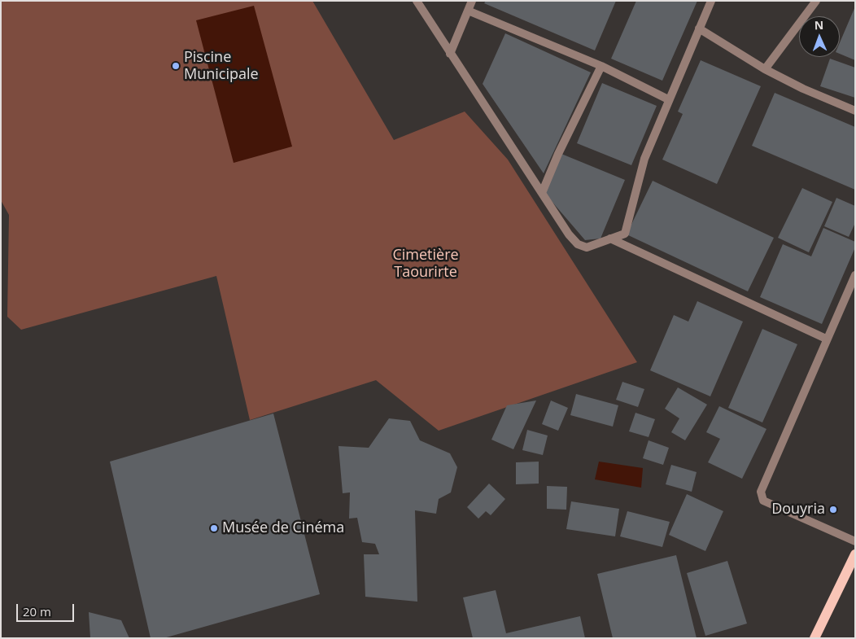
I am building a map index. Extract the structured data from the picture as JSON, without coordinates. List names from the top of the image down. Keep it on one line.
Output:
{"parks":["Cimetière Taourirte"],"places":["Piscine Municipale","Douyria","Musée de Cinéma"],"scale_bar":"20 m","north":"top"}
